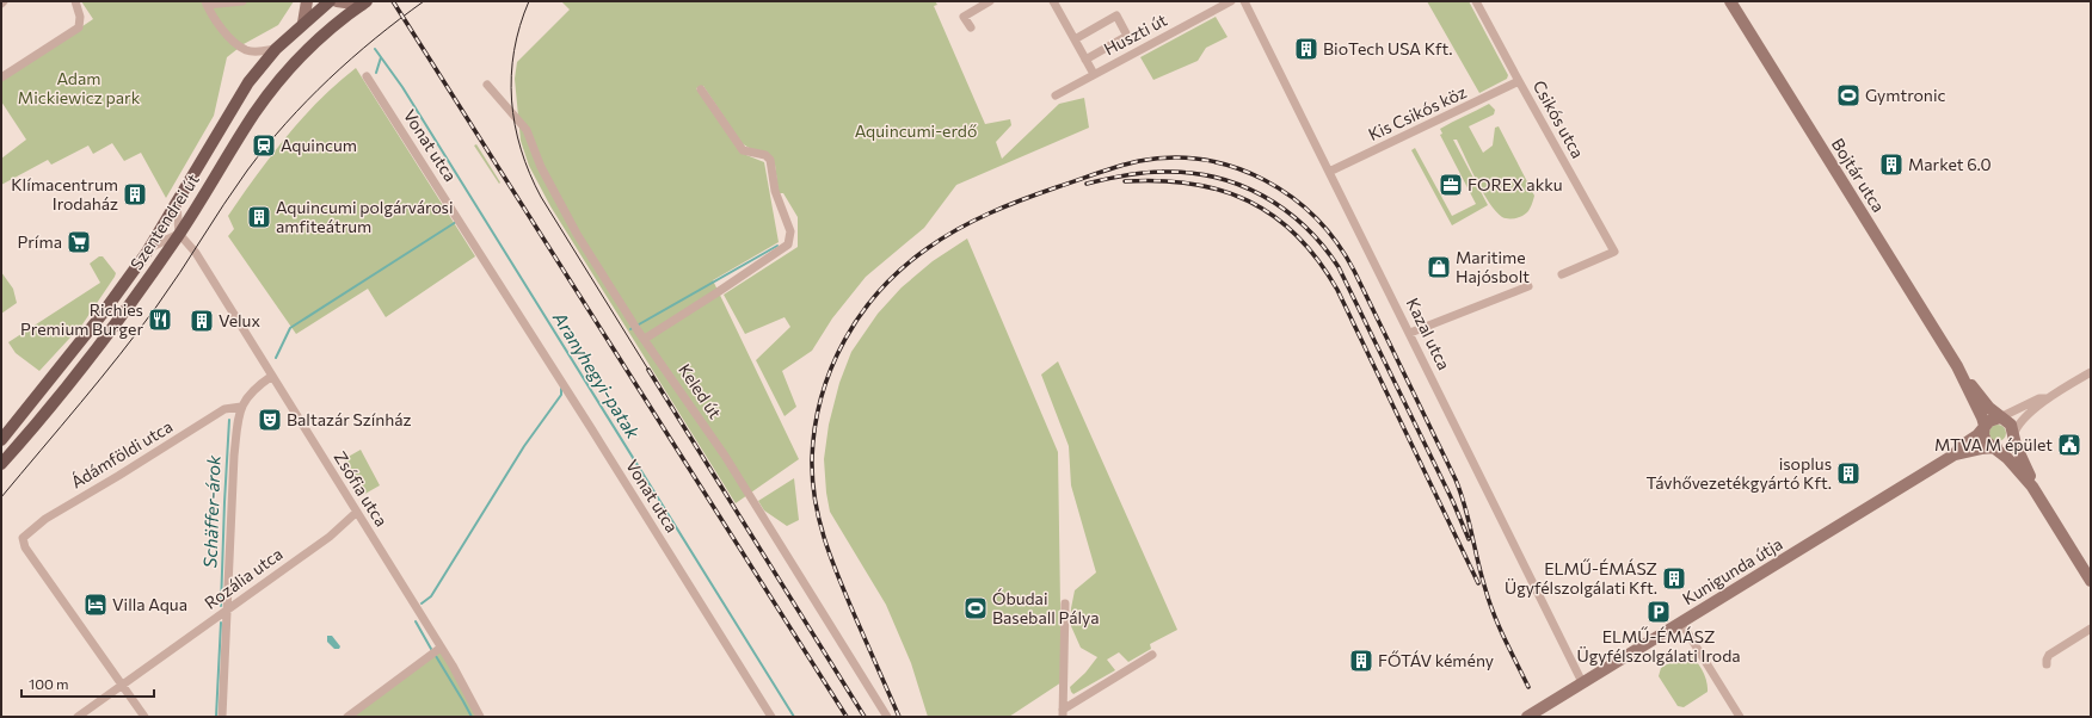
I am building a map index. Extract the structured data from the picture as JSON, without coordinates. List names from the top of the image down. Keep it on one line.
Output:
{"streets":{"main road":["Szentendrei út"],"street":["Huszti út","Kis Csikós köz","Csikós utca","Vonat utca","Bojtár utca","Kazal utca","Keled út","Ádámföldi utca","Zsófia utca","Kunigunda útja","Rozália utca"]},"crossings":[["Kis Csikós köz","Csikós utca"],["Kis Csikós köz","Kazal utca"],["Bojtár utca","Kunigunda útja"],["Szentendrei út","Zsófia utca"],["Kazal utca","Kunigunda útja"],["Ádámföldi utca","Rozália utca"],["Zsófia utca","Rozália utca"]],"water":["Aranyhegyi-patak","Schäffer-árok"],"parks":["Adam Mickiewicz park","Aquincumi-erdő"],"places":{"building":["BioTech USA Kft.","Market 6.0","Klímacentrum Irodaház","Aquincumi polgárvárosi amfiteátrum","Velux","isoplus Távhővezetékgyártó Kft.","ELMŰ-ÉMÁSZ Ügyfélszolgálati Kft.","FŐTÁV kémény"],"sports":["Gymtronic","Óbudai Baseball Pálya"],"station":["Aquincum"],"office":["FOREX akku"],"supermarket":["Príma"],"shop":["Maritime Hajósbolt"],"restaurant":["Richies Premium Burger"],"theatre":["Baltazár Színház"],"public building":["MTVA M épület"],"hotel":["Villa Aqua"],"parking":["ELMŰ-ÉMÁSZ Ügyfélszolgálati Iroda"]},"scale_bar":"100 m"}
